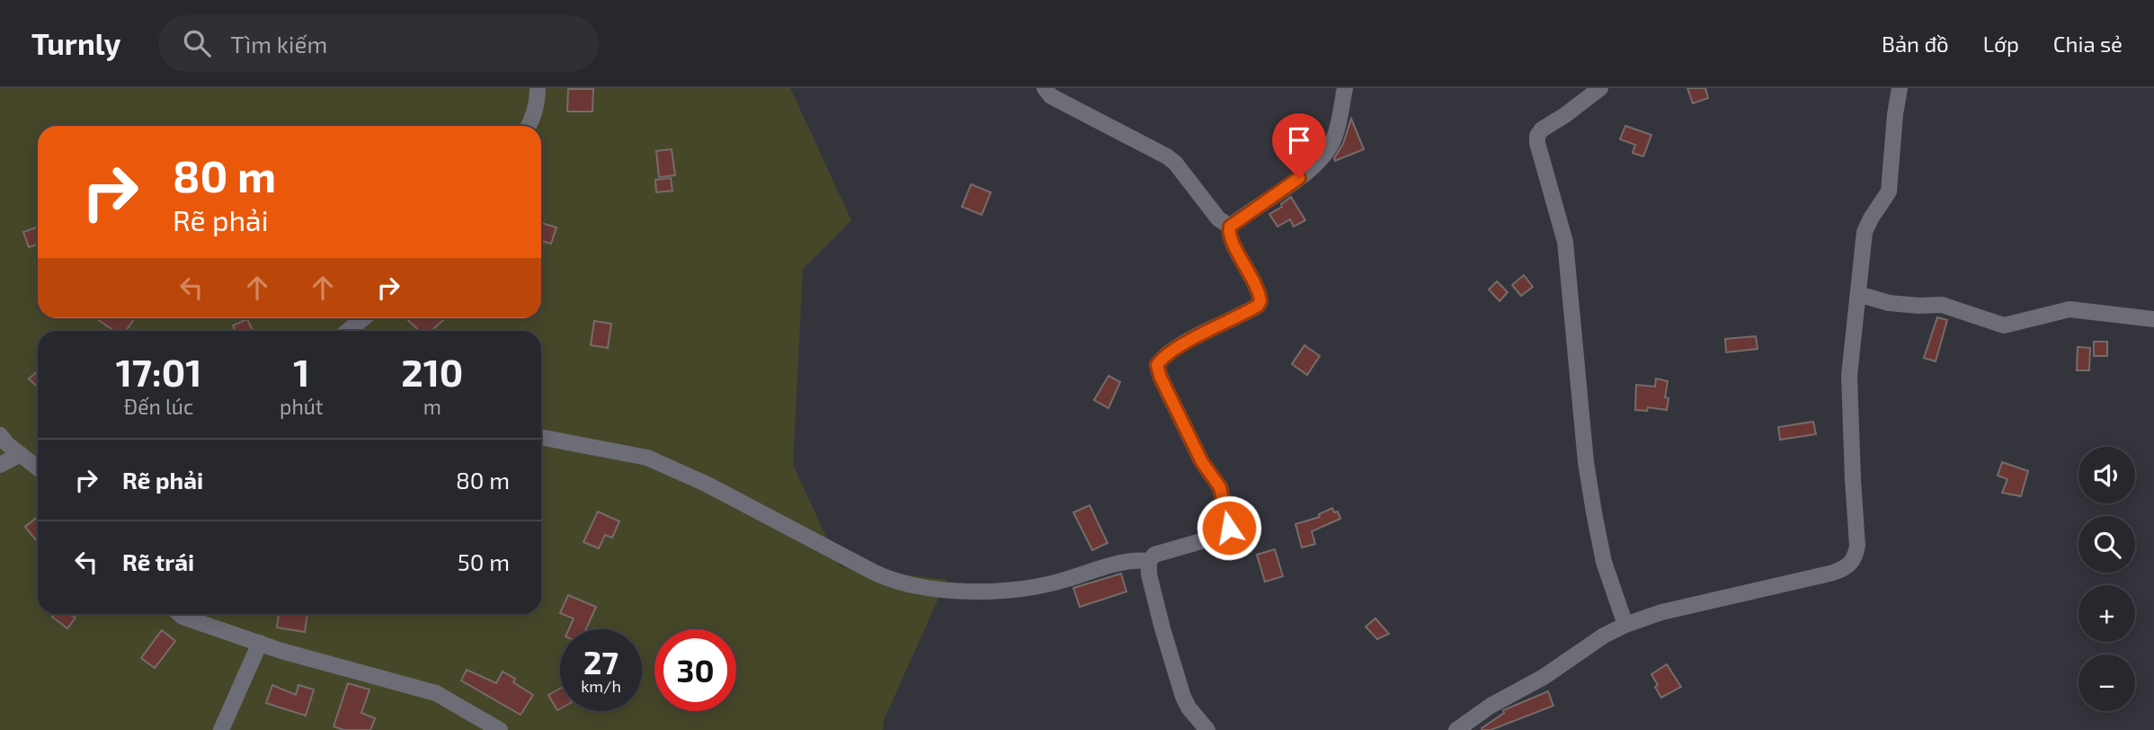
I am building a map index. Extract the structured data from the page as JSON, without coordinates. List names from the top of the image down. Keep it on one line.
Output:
{"page":{"header":"Turnly","search":"Tìm kiếm","nav":["Bản đồ","Lớp","Chia sẻ"],"turn":["80 m","Rẽ phải"],"eta":["17:01","Đến lúc","1","phút","210","m"],"list":[{"name":"Rẽ phải","value":"80 m"},{"name":"Rẽ trái","value":"50 m"}],"map_buttons":["+","−"],"speed":"27 km/h","limit":"30"}}
